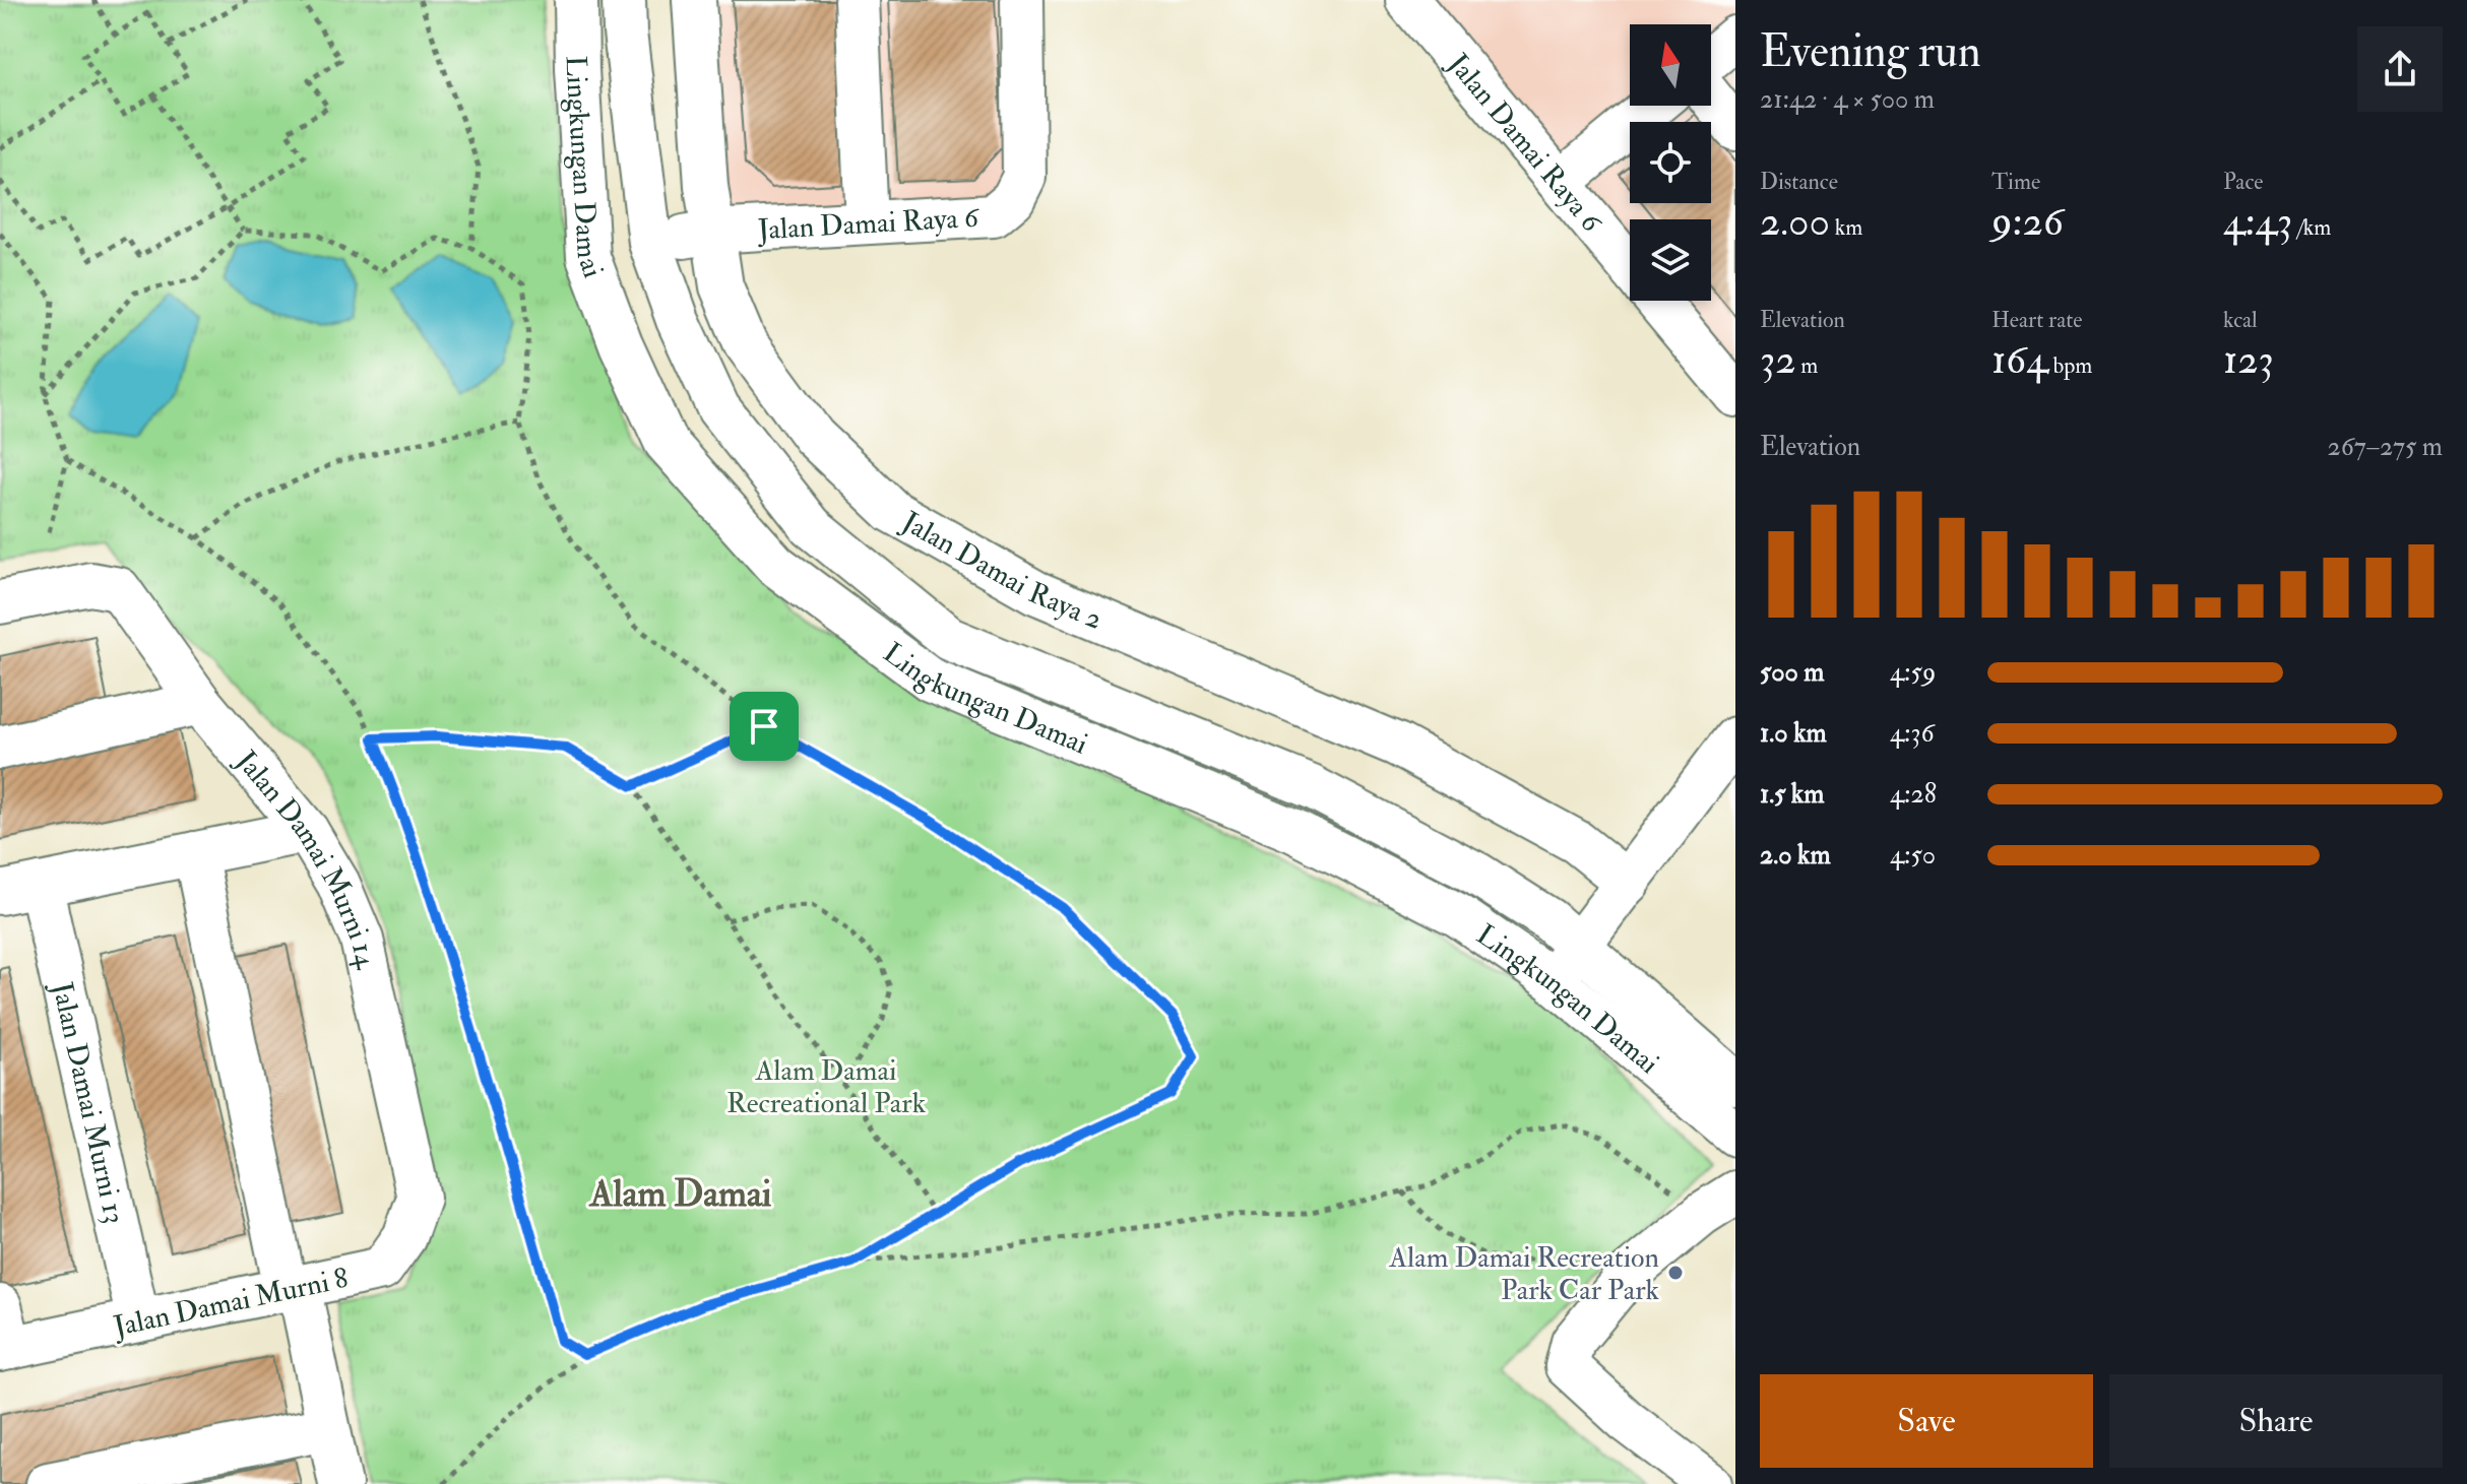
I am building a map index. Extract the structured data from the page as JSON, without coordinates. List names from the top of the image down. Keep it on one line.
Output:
{"streets":{"street":["Jalan Damai Raya 6","Lingkungan Damai","Jalan Damai Raya 2","Jalan Damai Murni 14","Jalan Damai Murni 13","Jalan Damai Murni 8"]},"crossings":[["Jalan Damai Raya 6","Lingkungan Damai"],["Jalan Damai Raya 6","Jalan Damai Raya 2"],["Jalan Damai Murni 14","Jalan Damai Murni 8"],["Jalan Damai Murni 13","Jalan Damai Murni 8"]],"districts":["Alam Damai"],"parks":["Alam Damai Recreational Park"],"places":["Alam Damai Recreation Park Car Park"],"north":"top","page":{"heading":["Evening run","21:42 · 4 × 500 m"],"stats":[["Distance","2.00 km"],["Time","9:26"],["Pace","4:43 /km"],["Elevation","32 m"],["Heart rate","164 bpm"],["kcal","123"]],"chart":["Elevation","267–275 m"],"list":[{"name":"500 m","note":"4:59"},{"name":"1.0 km","note":"4:36"},{"name":"1.5 km","note":"4:28"},{"name":"2.0 km","note":"4:50"}],"buttons":["Save","Share"]}}
